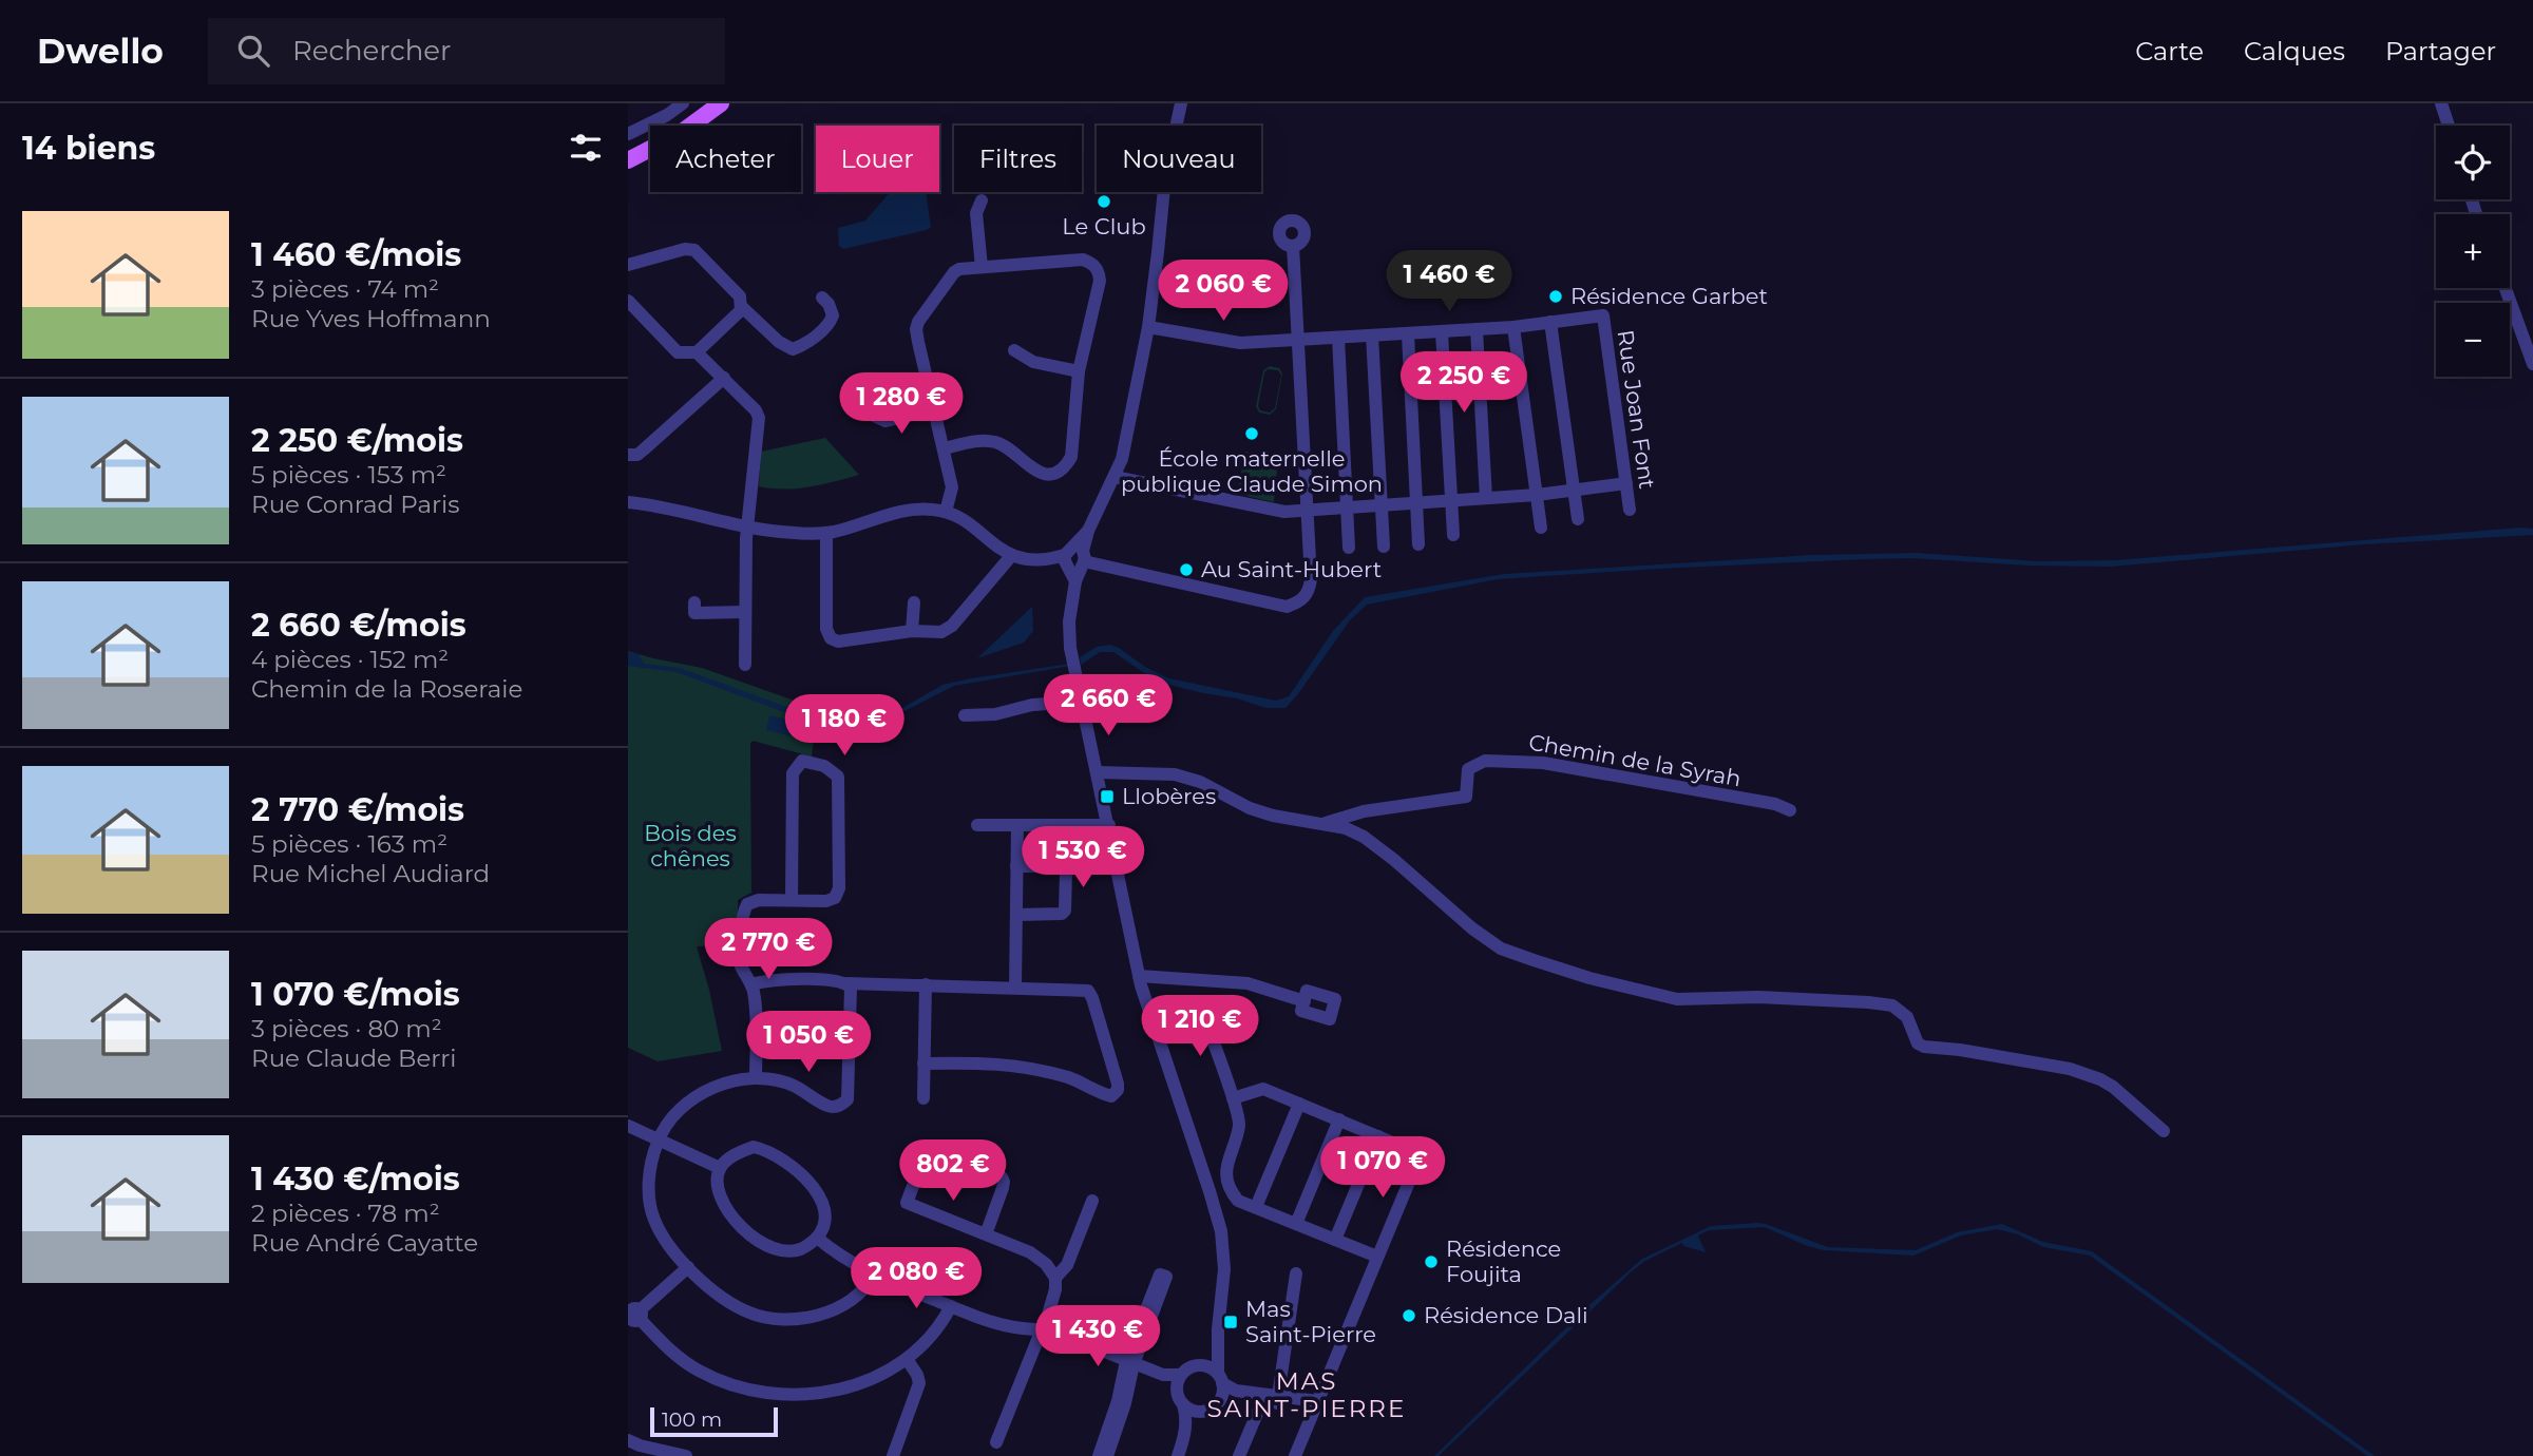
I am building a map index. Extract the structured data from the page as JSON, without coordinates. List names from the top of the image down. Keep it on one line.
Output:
{"streets":{"street":["Rue Joan Font","Chemin de la Syrah"]},"districts":["MAS SAINT-PIERRE"],"parks":["Bois des chênes"],"places":{"other":["Le Club","Résidence Garbet","École maternelle publique Claude Simon","Au Saint-Hubert","Résidence Foujita","Résidence Dali"],"transit":["Llobères","Mas Saint-Pierre"]},"scale_bar":"100 m","page":{"header":"Dwello","search":"Rechercher","nav":["Carte","Calques","Partager"],"heading":"14 biens","map_buttons":["+","−"],"chip":["Acheter","Louer","Filtres","Nouveau"],"list":[{"name":"1 460 €/mois","note":"3 pièces · 74 m² · Rue Yves Hoffmann"},{"name":"2 250 €/mois","note":"5 pièces · 153 m² · Rue Conrad Paris"},{"name":"2 660 €/mois","note":"4 pièces · 152 m² · Chemin de la Roseraie"},{"name":"2 770 €/mois","note":"5 pièces · 163 m² · Rue Michel Audiard"},{"name":"1 070 €/mois","note":"3 pièces · 80 m² · Rue Claude Berri"},{"name":"1 430 €/mois","note":"2 pièces · 78 m² · Rue André Cayatte"}],"price":["1 460 €","2 060 €","2 250 €","1 280 €","2 660 €","1 180 €","1 530 €","2 770 €","1 210 €","1 050 €","1 070 €","802 €","2 080 €","1 430 €"],"scale":"100 m"}}
